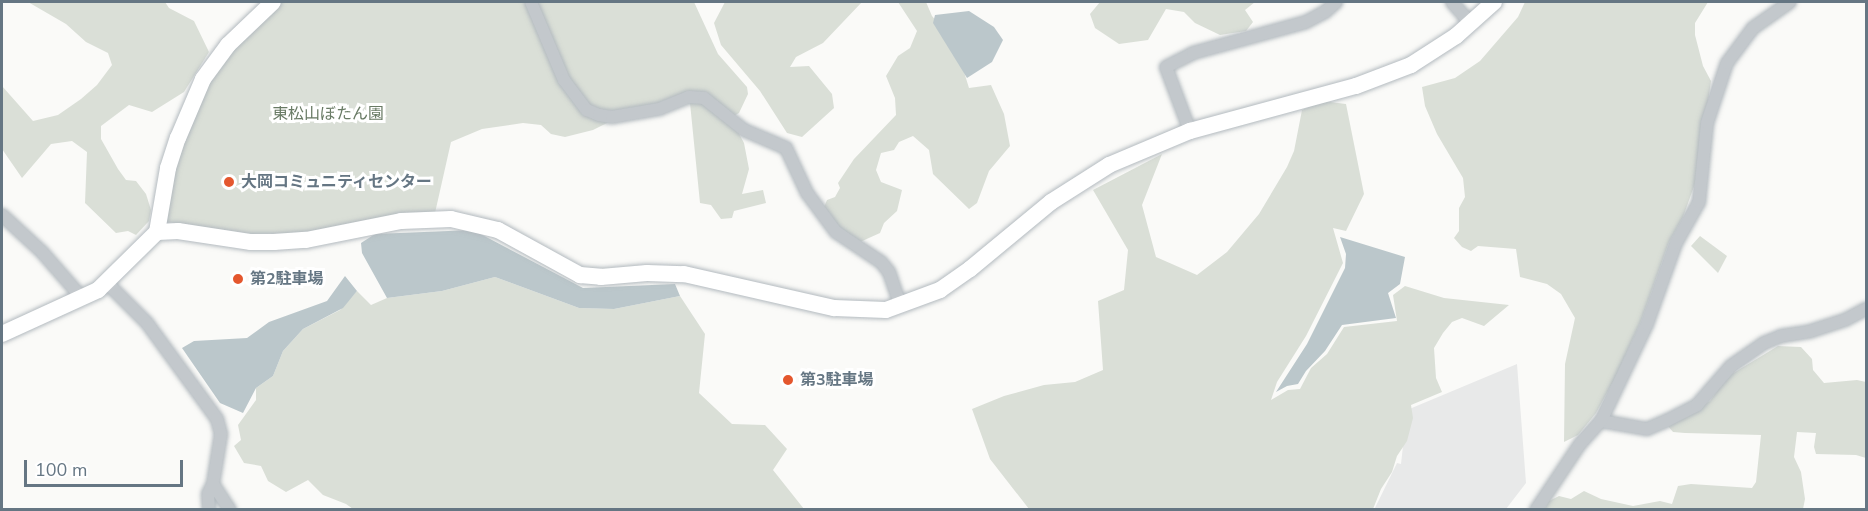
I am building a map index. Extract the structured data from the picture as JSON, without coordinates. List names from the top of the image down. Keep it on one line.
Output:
{"parks":["東松山ぼたん園"],"places":["大岡コミュニティセンター","第2駐車場","第3駐車場"],"scale_bar":"100 m"}
